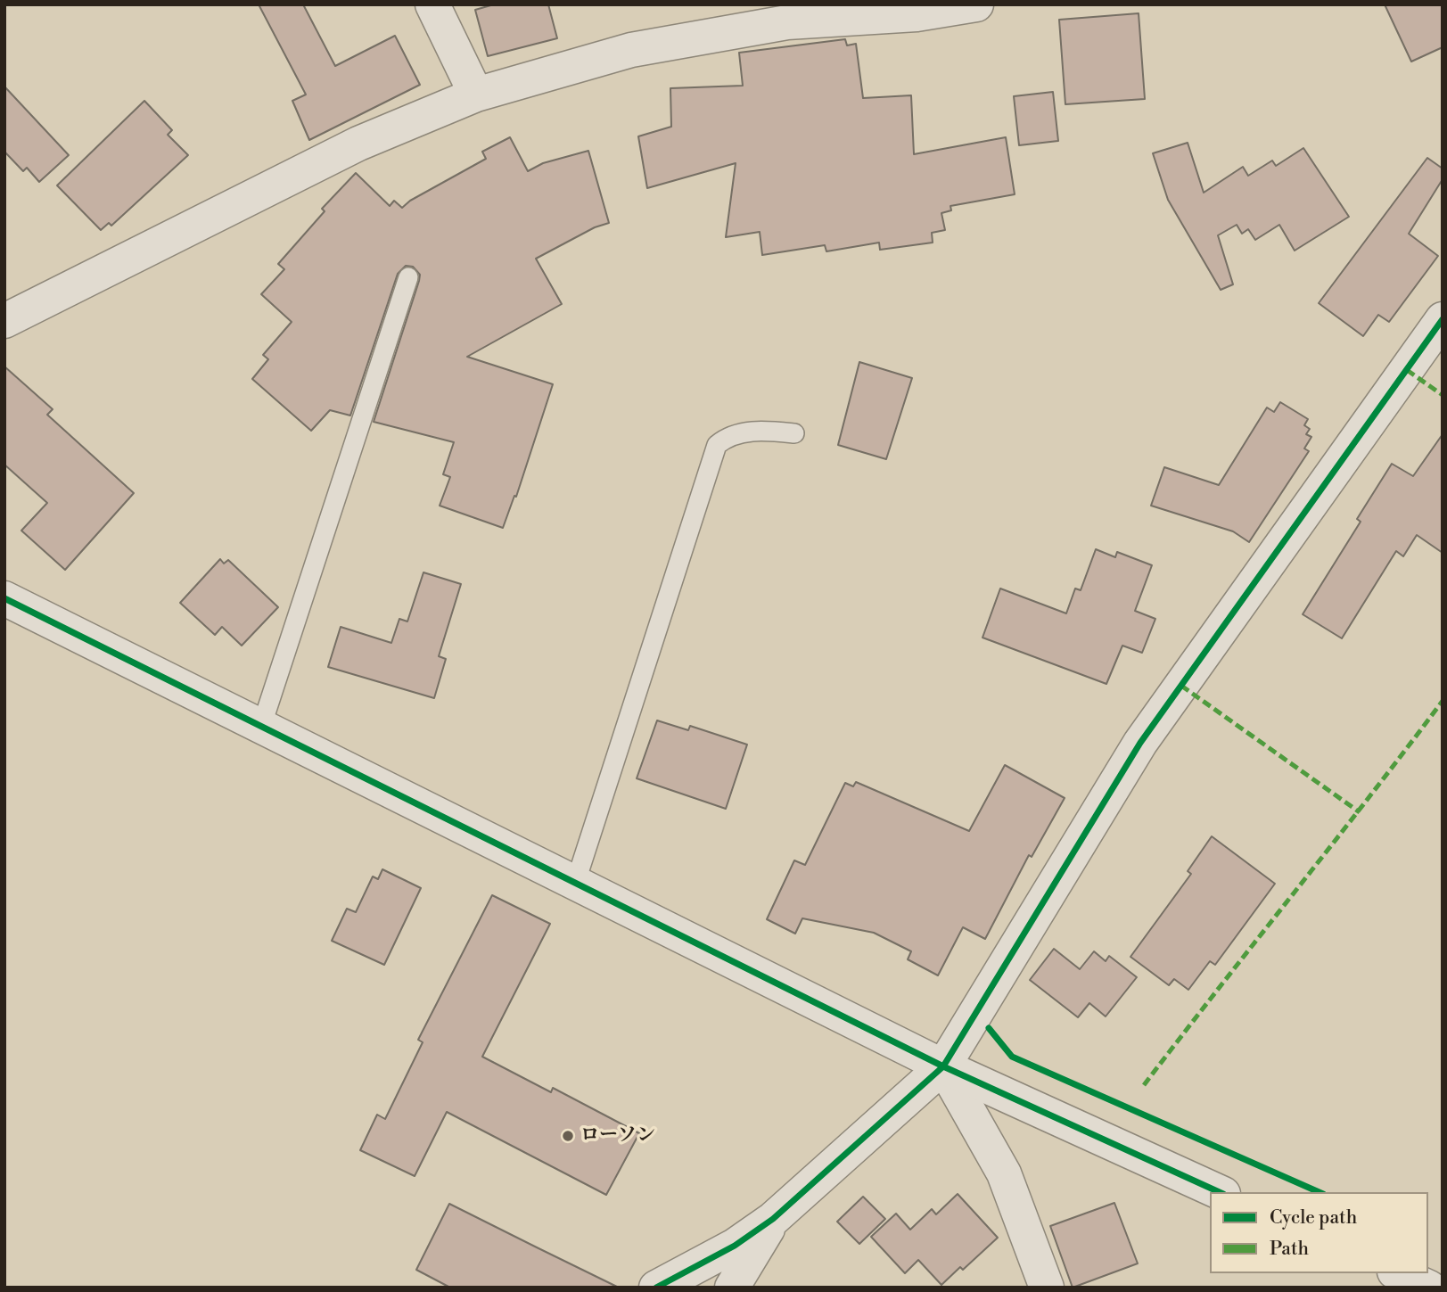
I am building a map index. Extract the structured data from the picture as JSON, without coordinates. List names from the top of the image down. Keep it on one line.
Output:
{"places":["ローソン"],"legend":["Cycle path","Path"]}
